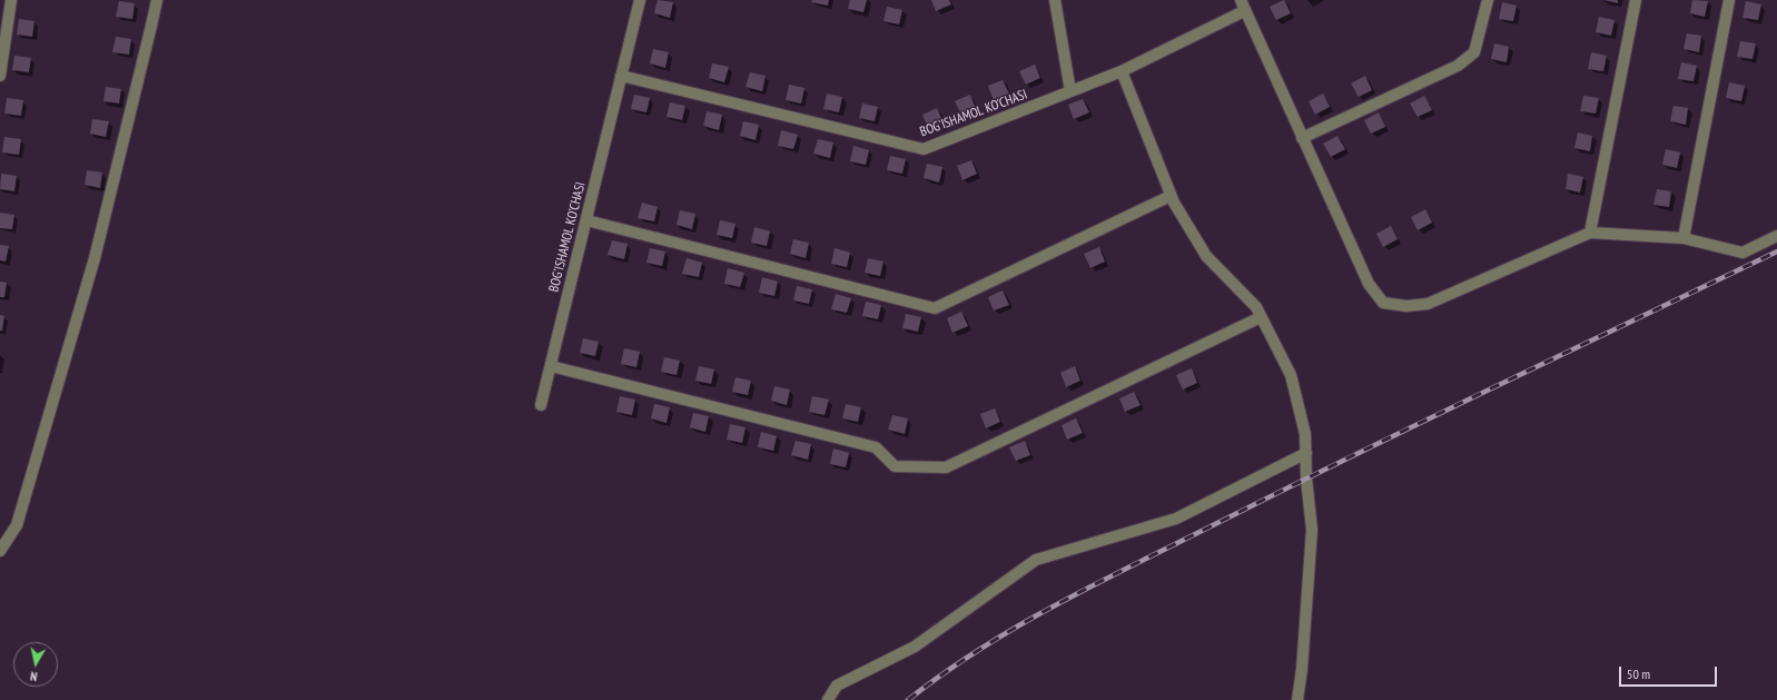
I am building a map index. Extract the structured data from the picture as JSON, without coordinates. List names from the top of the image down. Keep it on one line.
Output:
{"streets":{"street":["BOG'ISHAMOL KO'CHASI"]},"scale_bar":"50 m","north":"bottom"}
